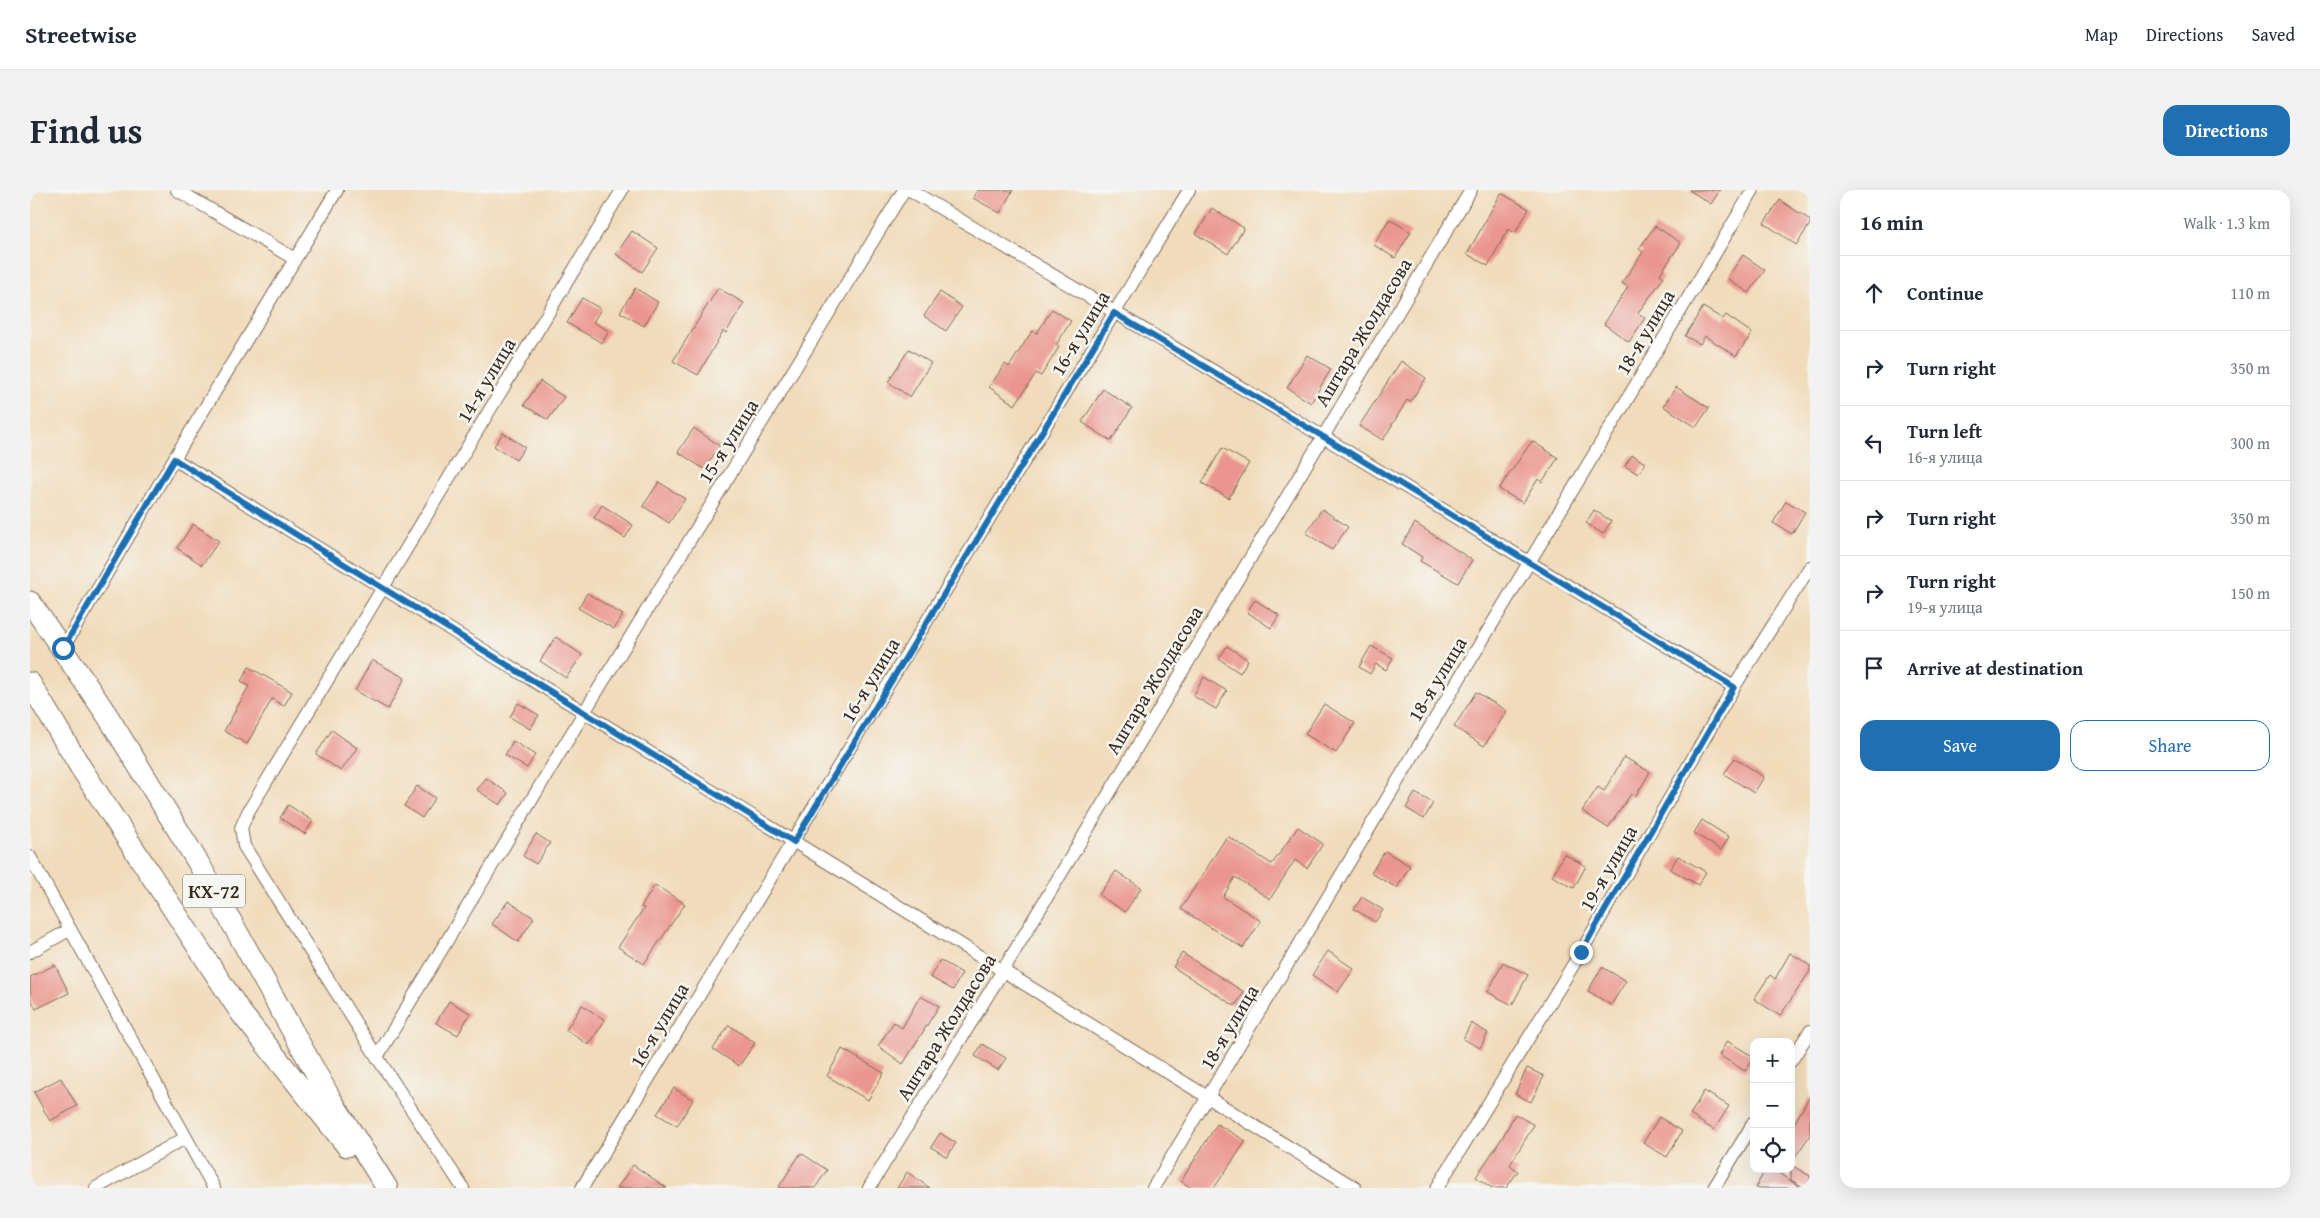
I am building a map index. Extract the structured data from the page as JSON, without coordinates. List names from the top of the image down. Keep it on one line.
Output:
{"streets":{"main road":["КХ-72"],"street":["Аштара Жолдасова","18-я улица","16-я улица","14-я улица","15-я улица","19-я улица"]},"crossings":[["14-я улица","15-я улица"]],"page":{"header":"Streetwise","nav":["Map","Directions","Saved"],"title":"Find us","buttons":["Directions",["Save","Share"]],"heading":["16 min","Walk · 1.3 km"],"list":[["Continue","110 m"],["Turn right","350 m"],["Turn left","16-я улица","300 m"],["Turn right","350 m"],["Turn right","19-я улица","150 m"],"Arrive at destination"],"map_buttons":["+","−"]}}
